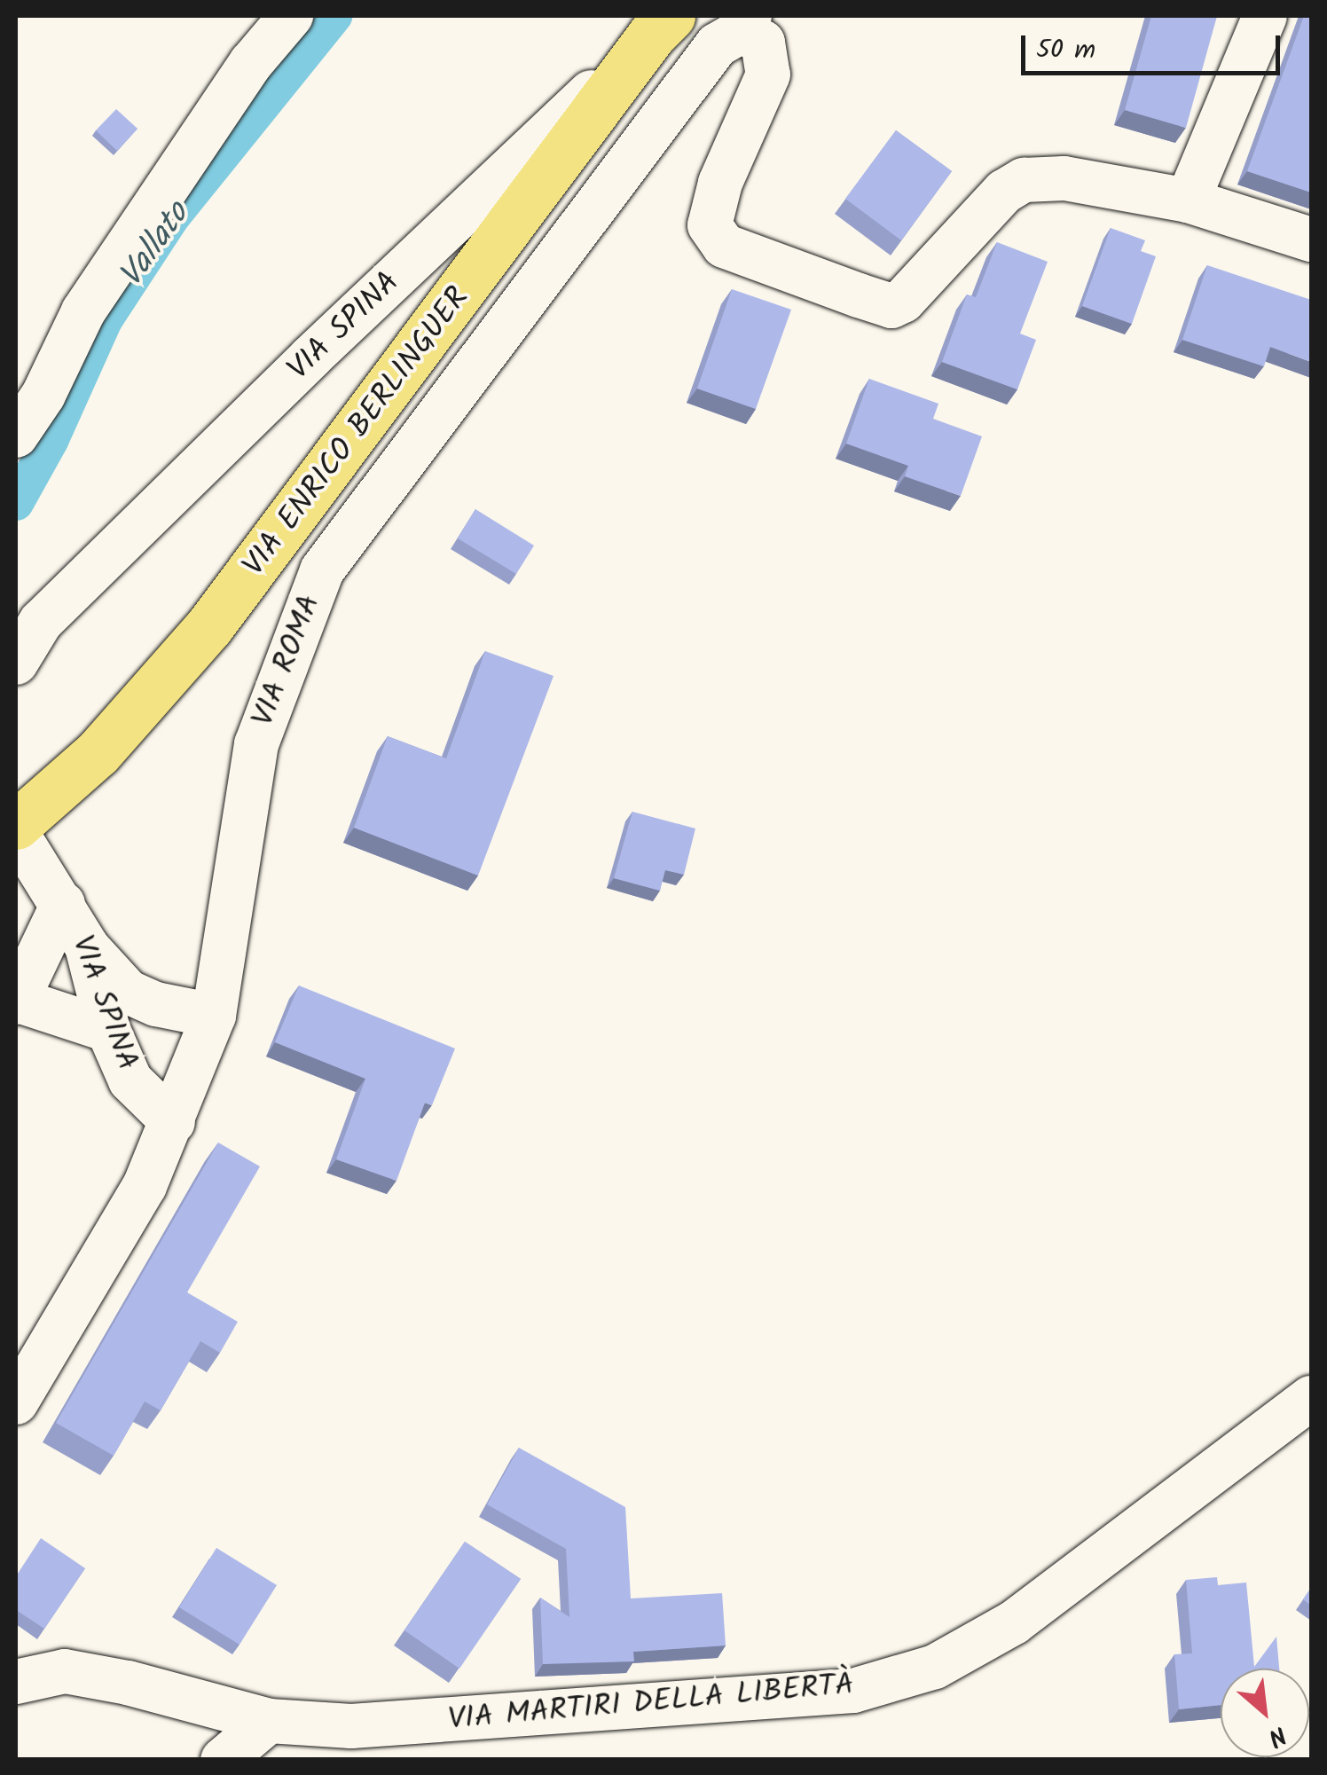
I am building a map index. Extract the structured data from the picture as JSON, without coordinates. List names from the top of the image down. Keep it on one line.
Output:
{"streets":{"main road":["VIA ENRICO BERLINGUER"],"street":["VIA SPINA","VIA ROMA","VIA MARTIRI DELLA LIBERTÀ"]},"crossings":[["VIA SPINA","VIA ENRICO BERLINGUER"],["VIA SPINA","VIA ROMA"]],"water":["Vallato"],"scale_bar":"50 m","north":"bottom right"}
